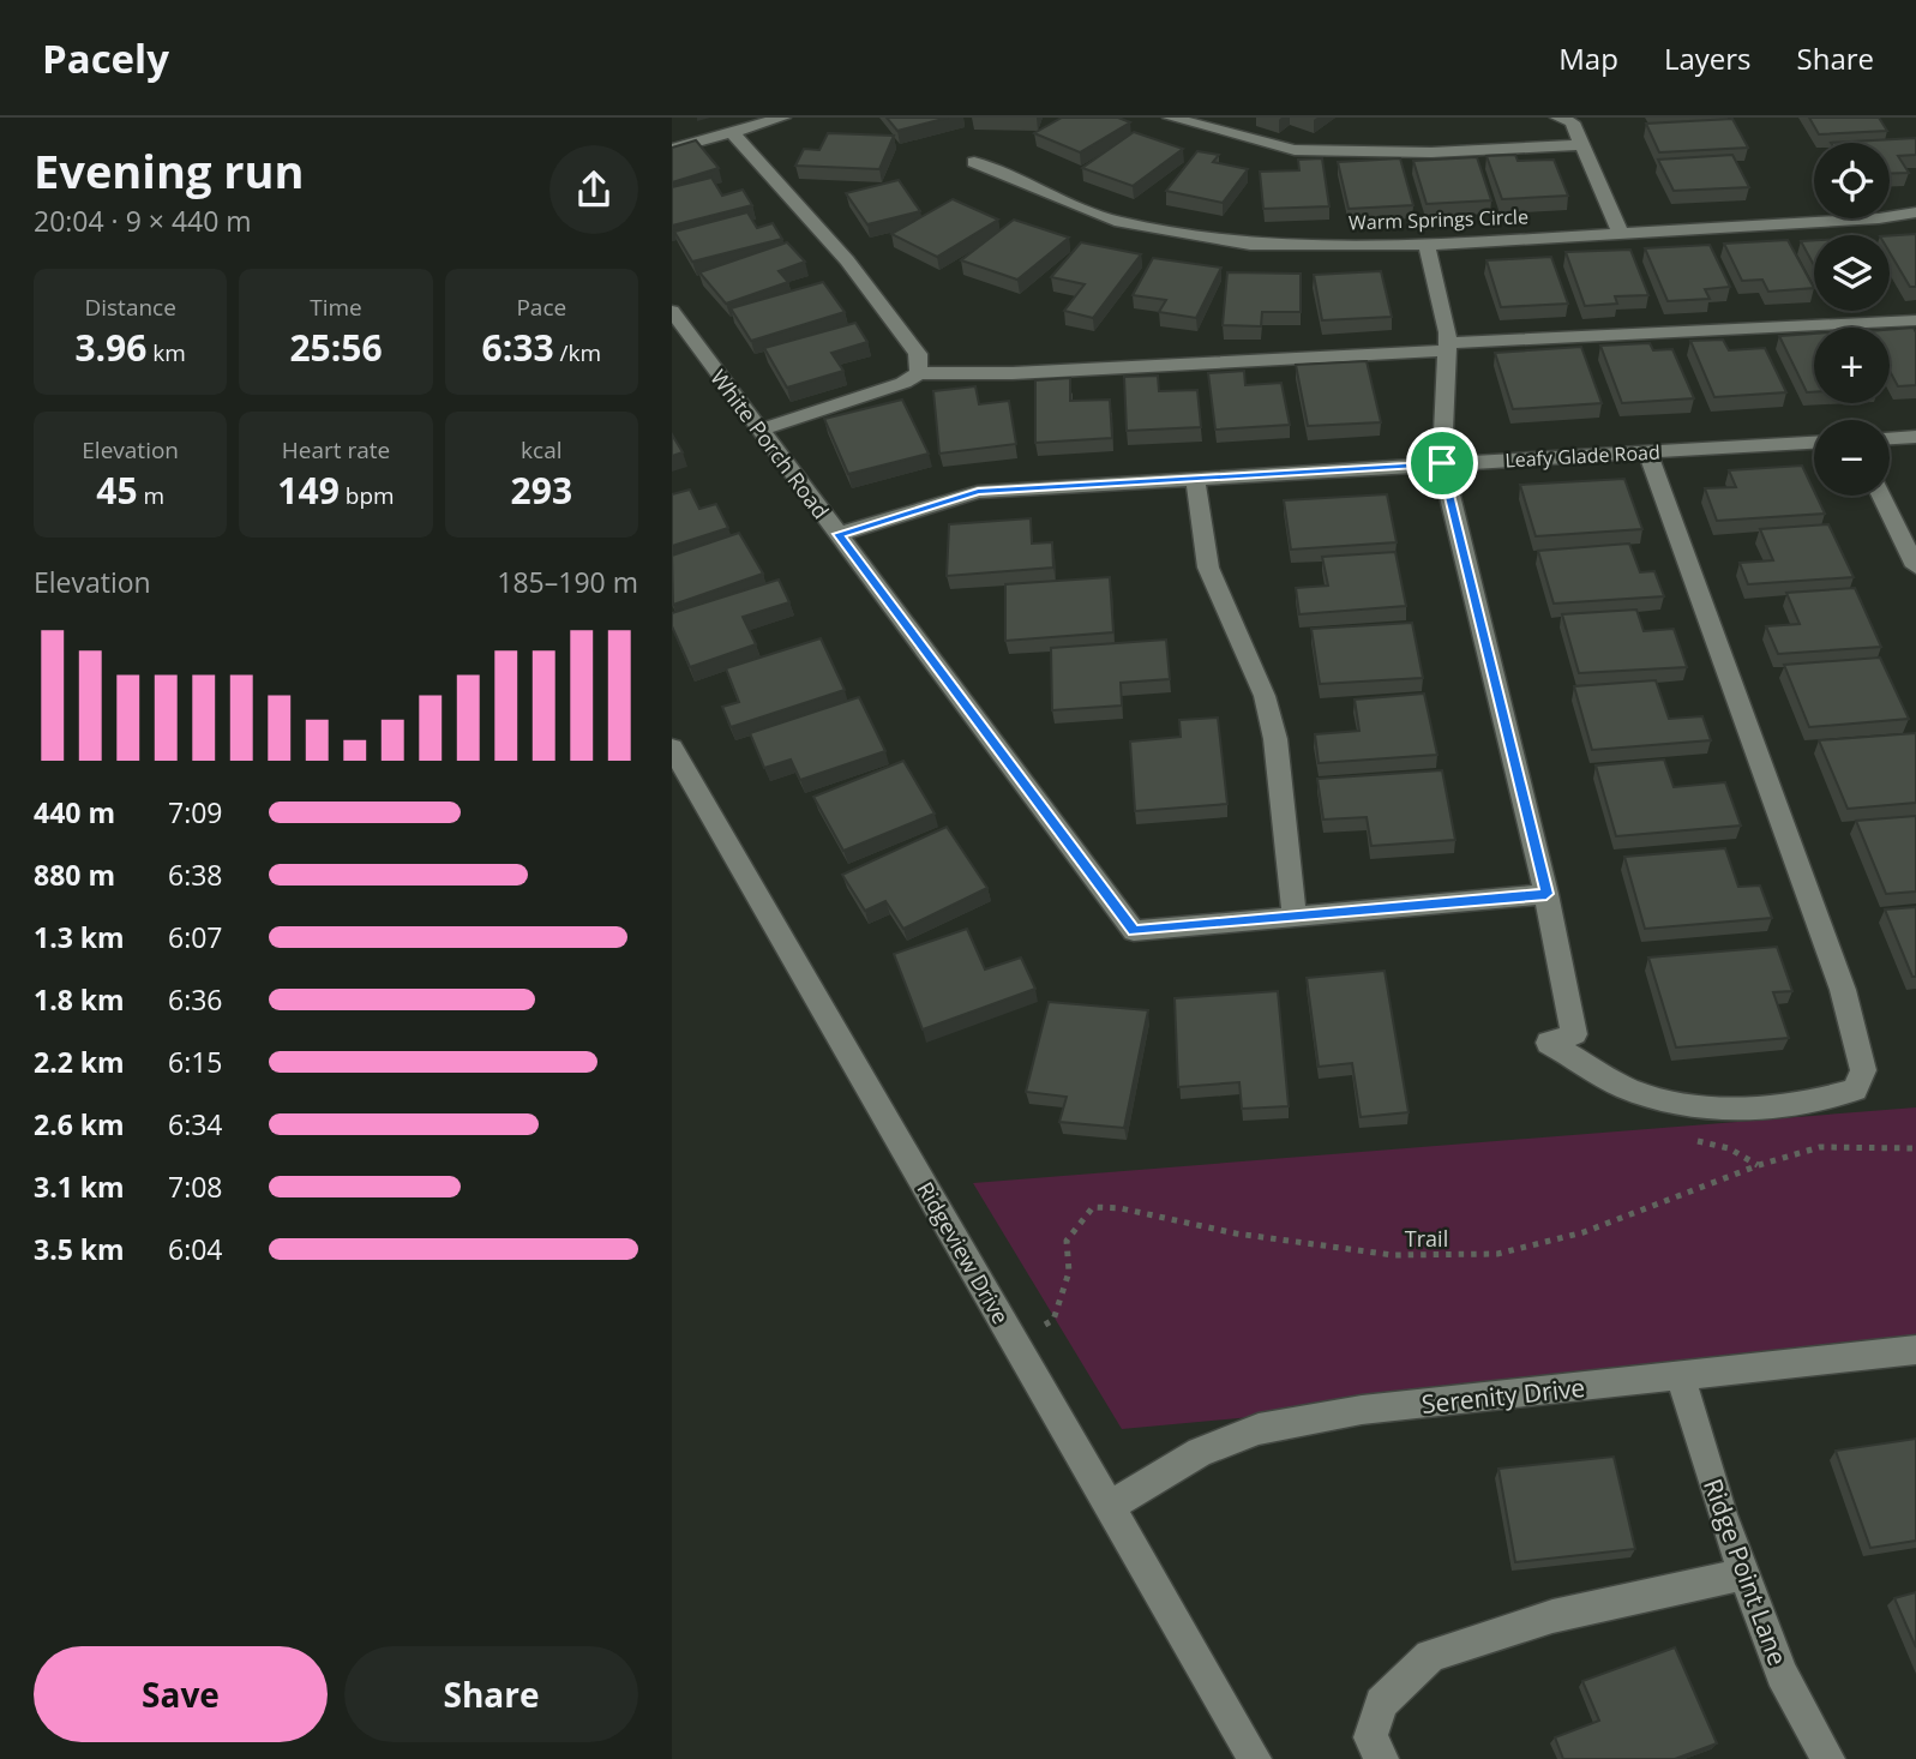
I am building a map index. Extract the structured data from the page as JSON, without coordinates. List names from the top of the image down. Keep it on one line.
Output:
{"streets":{"street":["Warm Springs Circle","White Porch Road","Leafy Glade Road","Ridgeview Drive","Serenity Drive","Ridge Point Lane"],"path":["Trail"]},"crossings":[["White Porch Road","Leafy Glade Road"],["Trail","Ridgeview Drive"],["Ridgeview Drive","Serenity Drive"],["Serenity Drive","Ridge Point Lane"]],"page":{"header":"Pacely","nav":["Map","Layers","Share"],"heading":["Evening run","20:04 · 9 × 440 m"],"map_buttons":["+","−"],"stats":[["Distance","3.96 km"],["Time","25:56"],["Pace","6:33 /km"],["Elevation","45 m"],["Heart rate","149 bpm"],["kcal","293"]],"chart":["Elevation","185–190 m"],"list":[{"name":"440 m","note":"7:09"},{"name":"880 m","note":"6:38"},{"name":"1.3 km","note":"6:07"},{"name":"1.8 km","note":"6:36"},{"name":"2.2 km","note":"6:15"},{"name":"2.6 km","note":"6:34"},{"name":"3.1 km","note":"7:08"},{"name":"3.5 km","note":"6:04"}],"buttons":["Save","Share"]}}
